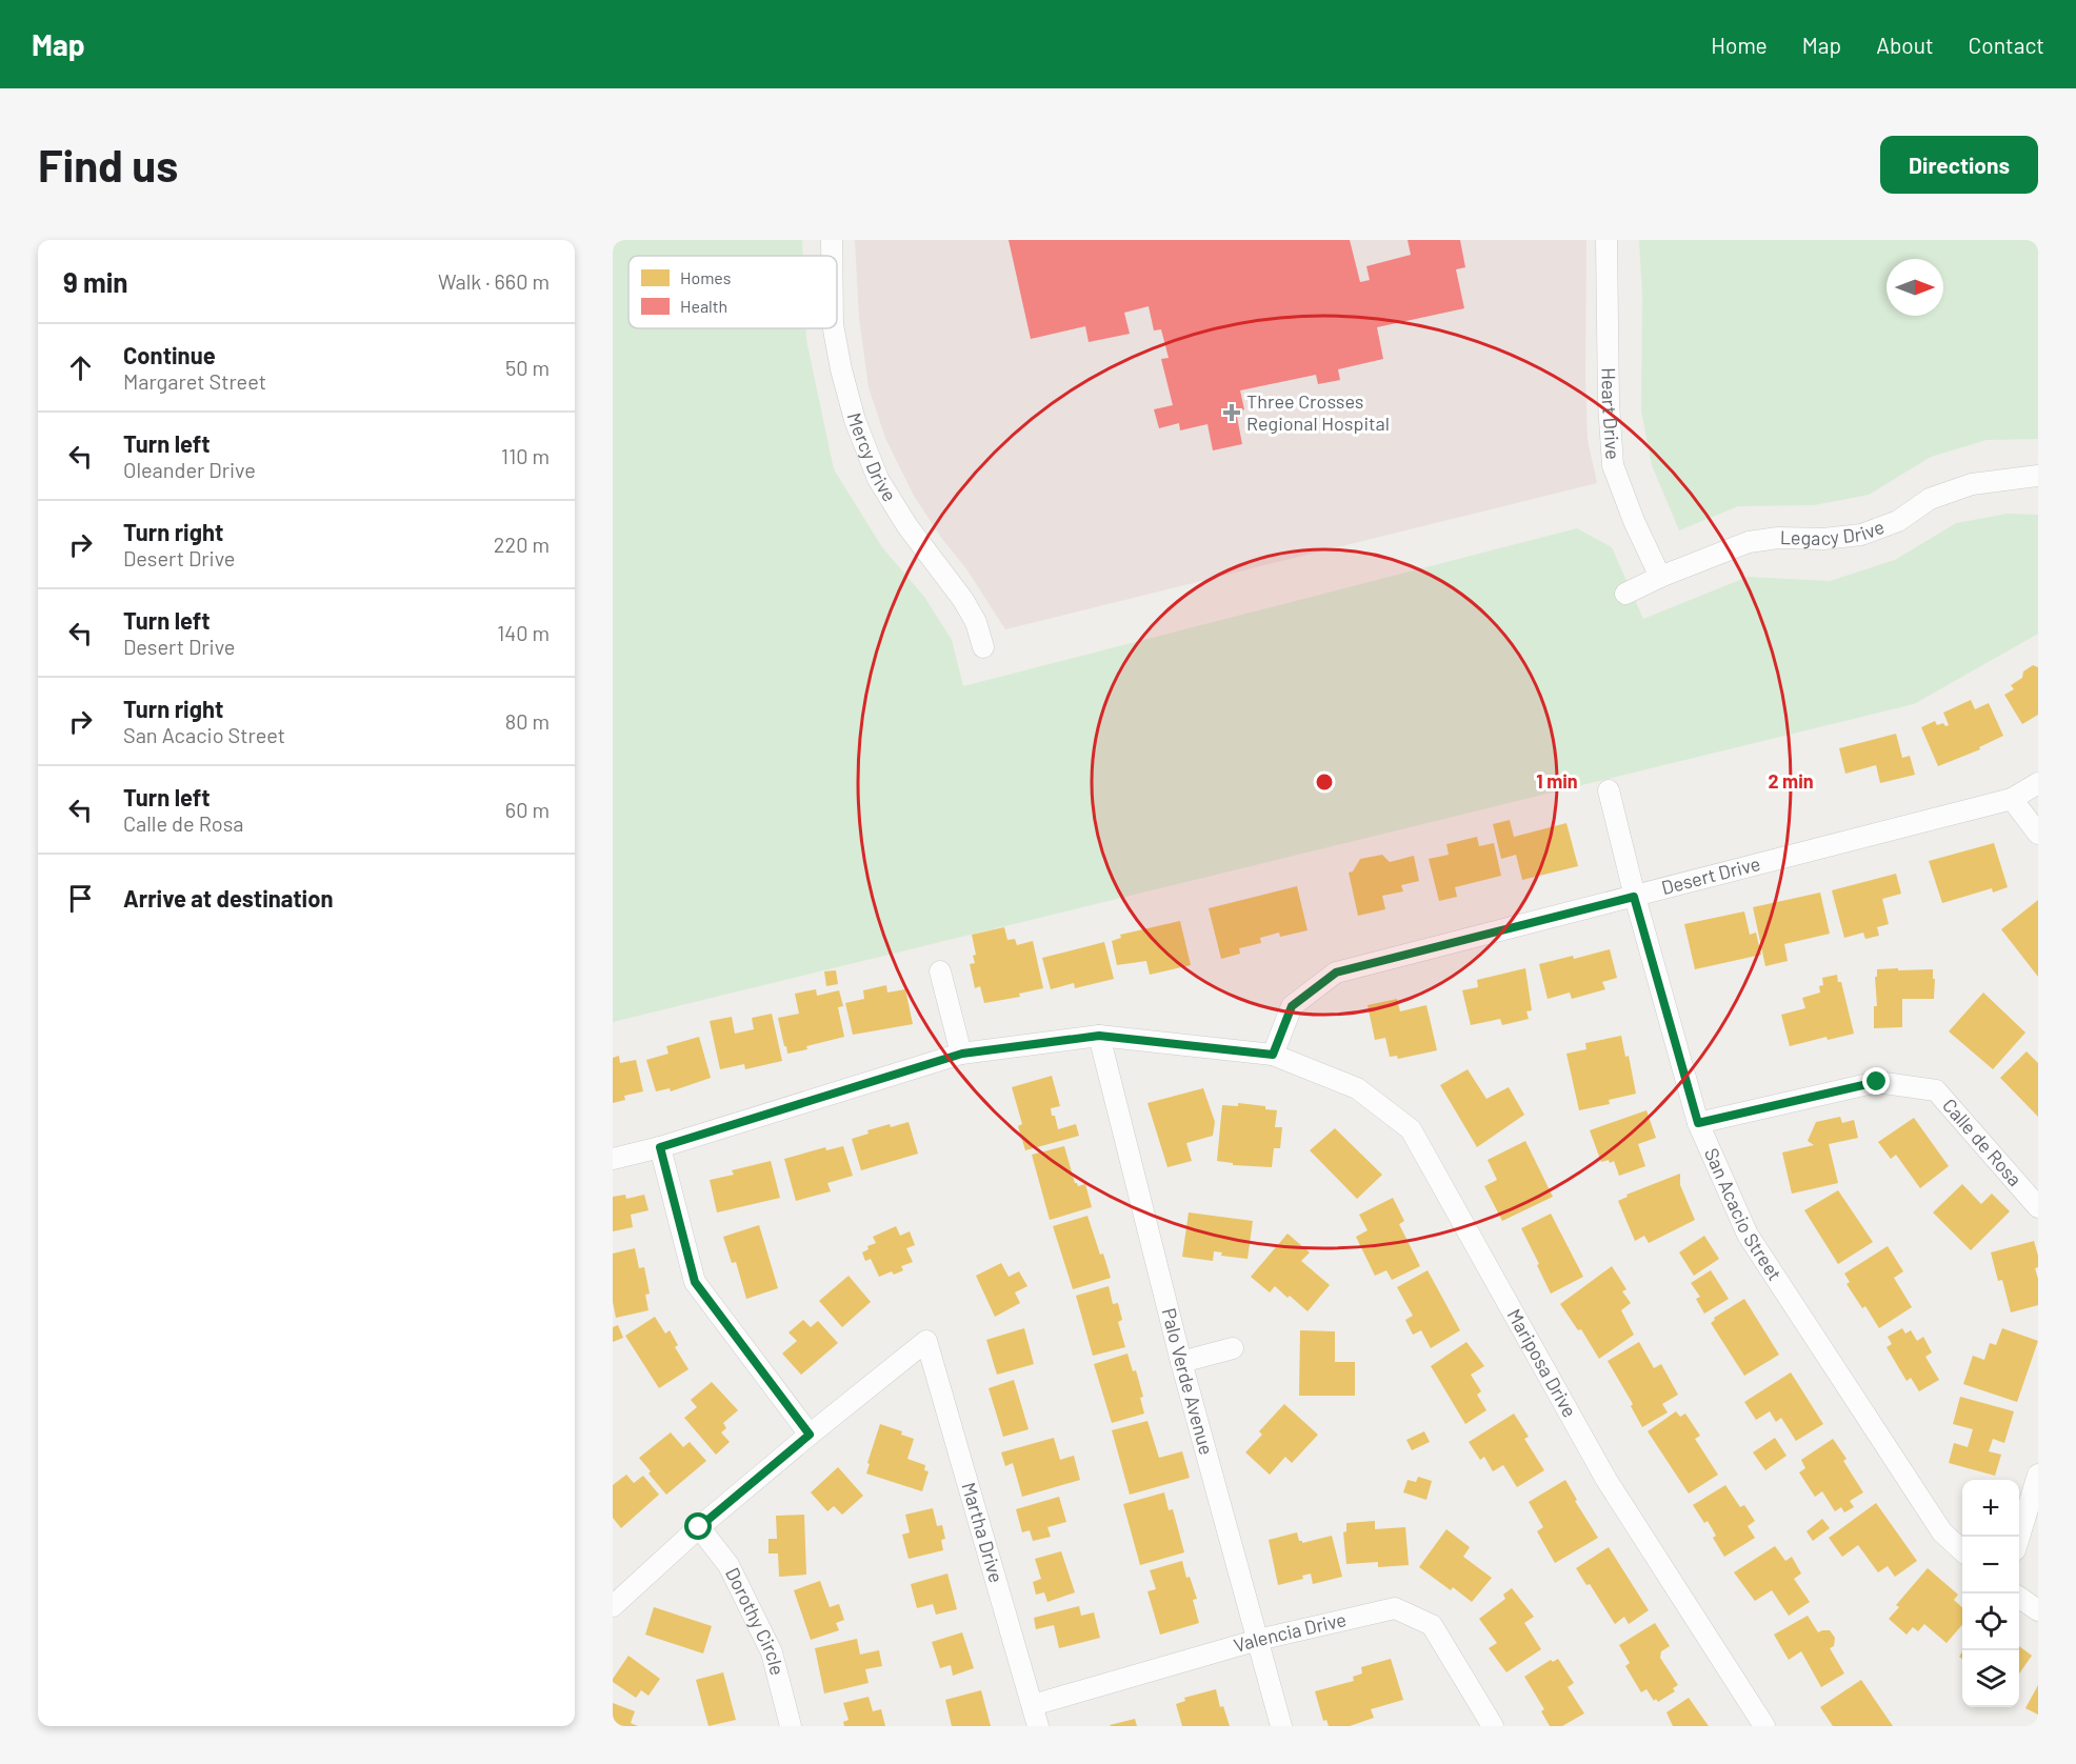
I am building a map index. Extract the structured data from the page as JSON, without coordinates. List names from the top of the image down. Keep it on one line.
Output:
{"streets":{"street":["Heart Drive","Mercy Drive","Legacy Drive","Desert Drive","Calle de Rosa","San Acacio Street","Mariposa Drive","Palo Verde Avenue","Martha Drive","Dorothy Circle","Valencia Drive"]},"crossings":[["Heart Drive","Legacy Drive"],["Desert Drive","San Acacio Street"],["Desert Drive","Mariposa Drive"],["Calle de Rosa","San Acacio Street"],["Palo Verde Avenue","Valencia Drive"],["Martha Drive","Valencia Drive"]],"places":{"health":["Three Crosses Regional Hospital"]},"legend":["Homes","Health"],"north":"right","page":{"header":"Map","nav":["Home","Map","About","Contact"],"buttons":"Directions","title":"Find us","heading":["9 min","Walk · 660 m"],"list":[["Continue","Margaret Street","50 m"],["Turn left","Oleander Drive","110 m"],["Turn right","Desert Drive","220 m"],["Turn left","Desert Drive","140 m"],["Turn right","San Acacio Street","80 m"],["Turn left","Calle de Rosa","60 m"],"Arrive at destination"],"map_buttons":["+","−"]},"rings":["1 min","2 min"]}
